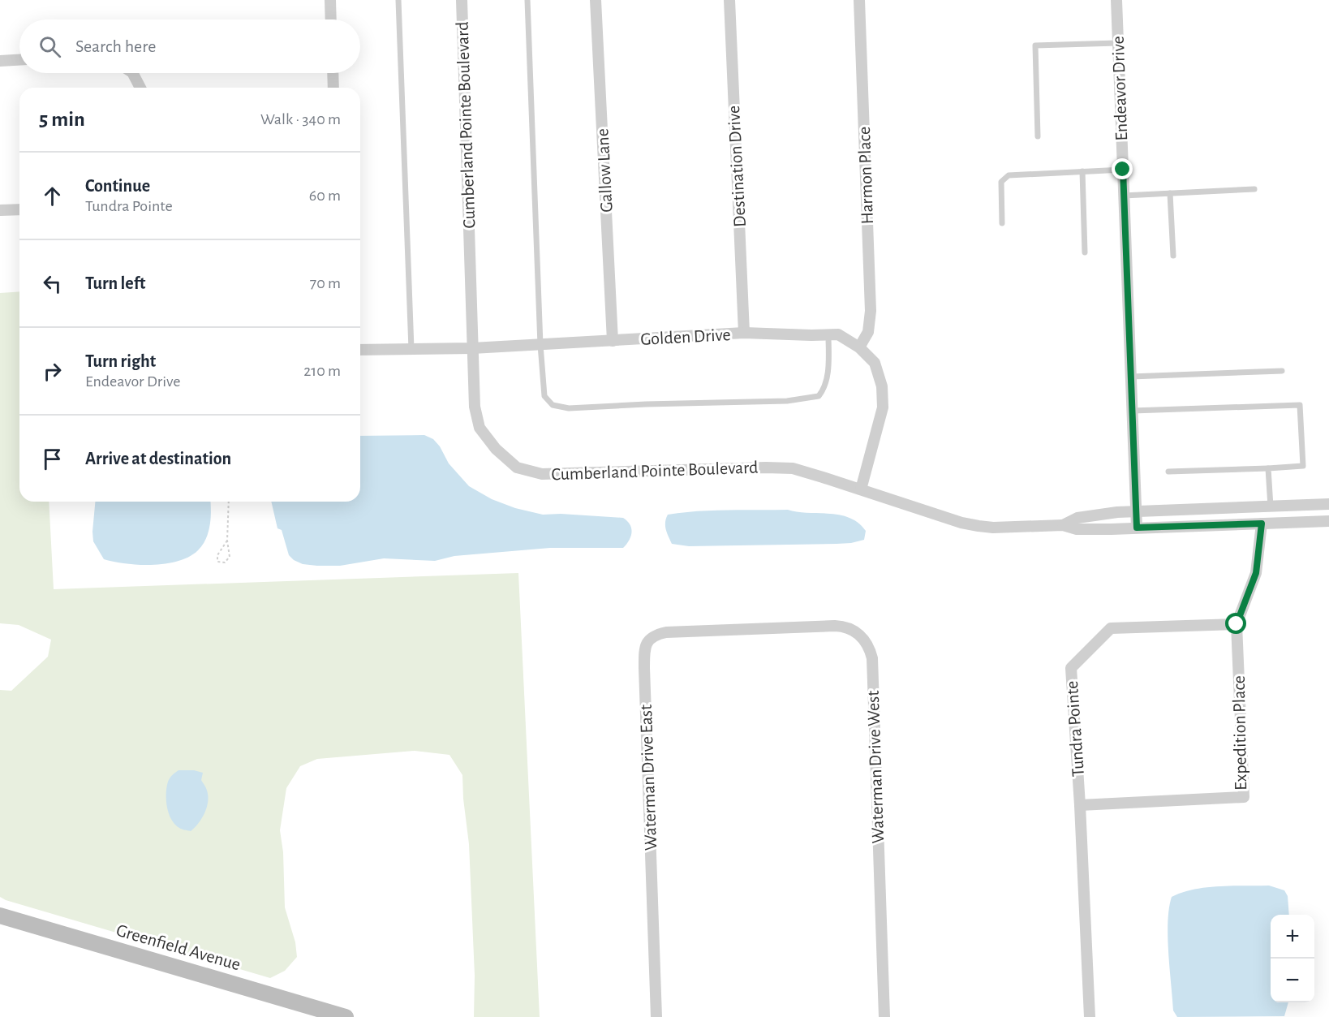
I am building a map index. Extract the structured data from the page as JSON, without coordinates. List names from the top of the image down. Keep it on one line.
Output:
{"streets":{"main road":["Greenfield Avenue"],"street":["Endeavor Drive","Cumberland Pointe Boulevard","Destination Drive","Gallow Lane","Harmon Place","Golden Drive","Tundra Pointe","Expedition Place","Waterman Drive West","Waterman Drive East"]},"crossings":[["Endeavor Drive","Cumberland Pointe Boulevard"],["Cumberland Pointe Boulevard","Golden Drive"],["Destination Drive","Golden Drive"],["Gallow Lane","Golden Drive"],["Harmon Place","Golden Drive"],["Tundra Pointe","Expedition Place"],["Waterman Drive West","Waterman Drive East"]],"page":{"search":"Search here","heading":["5 min","Walk · 340 m"],"list":[["Continue","Tundra Pointe","60 m"],["Turn left","70 m"],["Turn right","Endeavor Drive","210 m"],"Arrive at destination"],"map_buttons":["+","−"]}}
